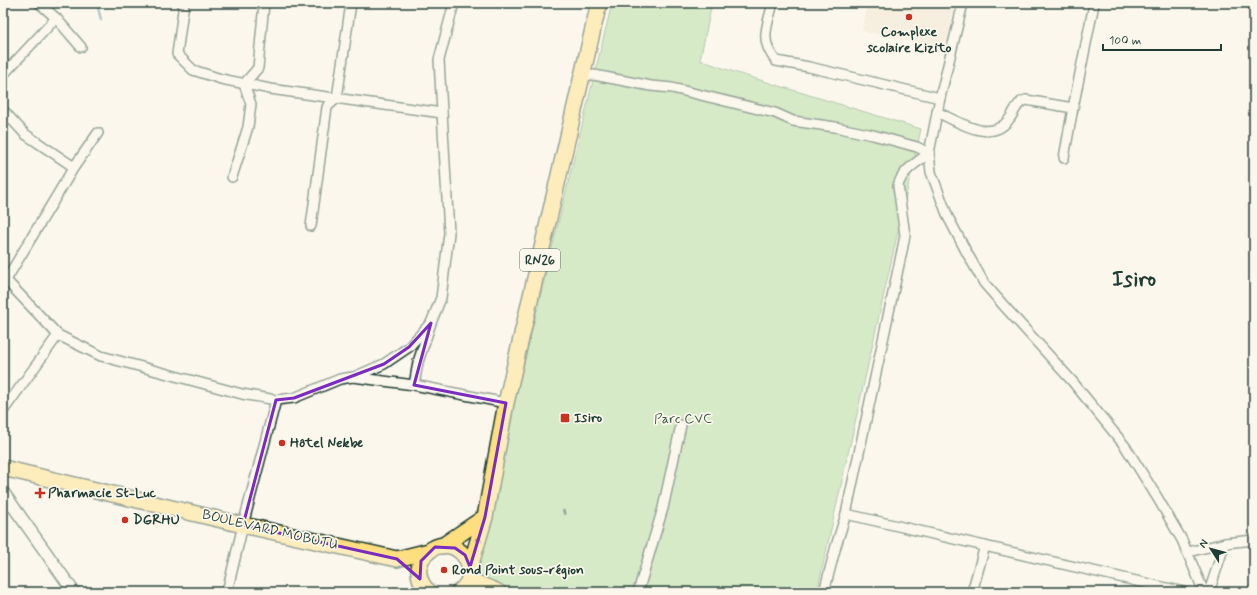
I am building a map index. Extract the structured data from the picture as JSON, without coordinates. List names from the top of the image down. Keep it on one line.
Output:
{"streets":{"main road":["RN26","BOULEVARD MOBUTU"]},"districts":["Isiro"],"parks":["Parc CVC"],"places":{"other":["Complexe scolaire Kizito","Hôtel Nekbe","DGRHU","Rond Point sous-région"],"transit":["Isiro"],"health":["Pharmacie St-Luc"]},"scale_bar":"100 m","north":"top left"}
